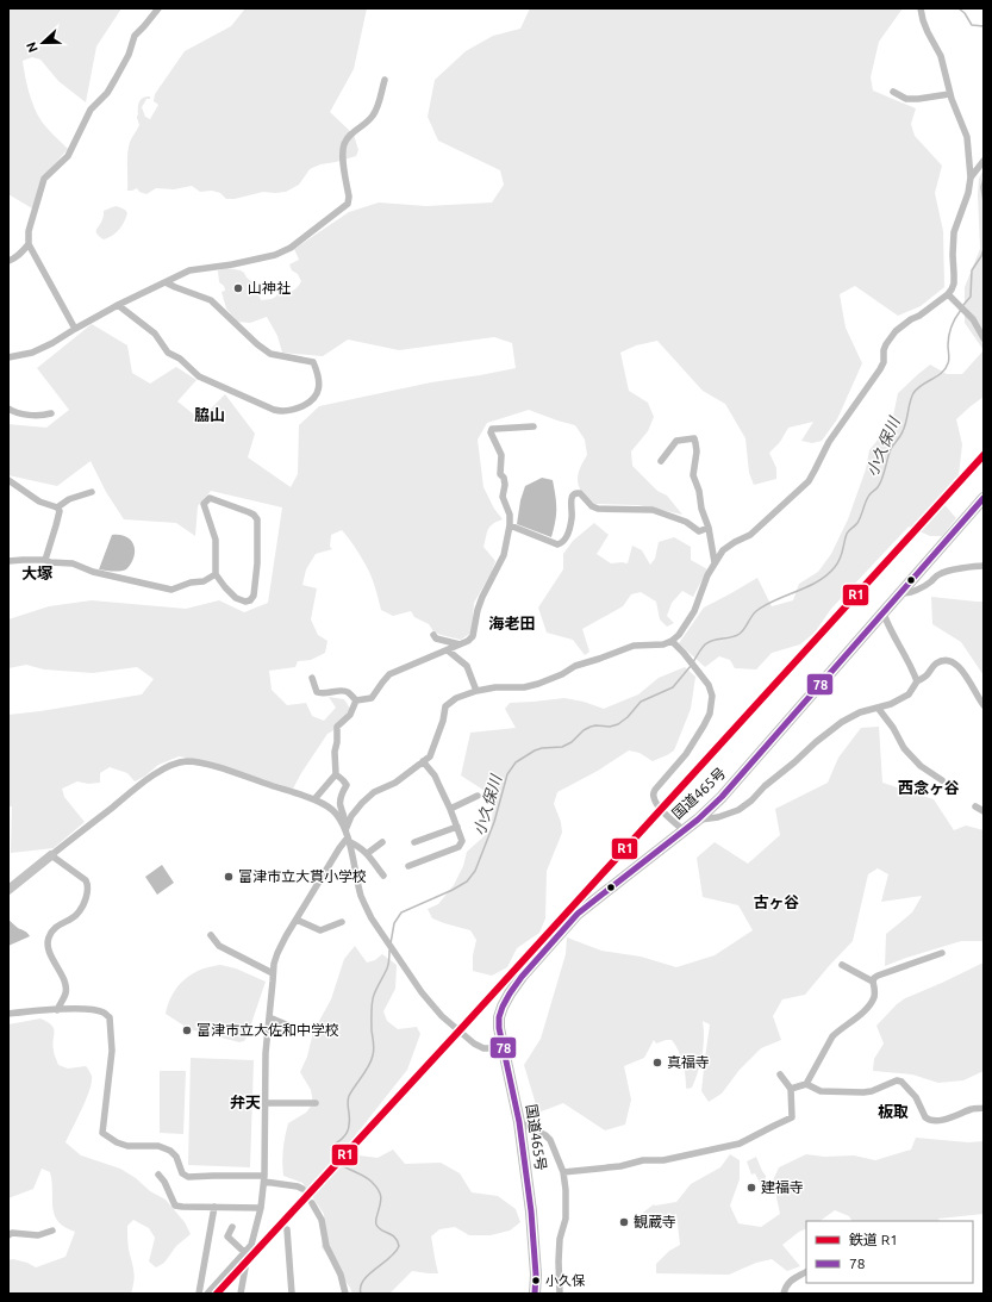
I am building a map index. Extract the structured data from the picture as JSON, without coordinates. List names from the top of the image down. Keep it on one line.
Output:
{"streets":{"highway":["国道465号"]},"districts":["脇山","大塚","海老田","西念ヶ谷","古ヶ谷","弁天","板取"],"water":["小久保川"],"places":["山神社","富津市立大貫小学校","富津市立大佐和中学校","真福寺","建福寺","観蔵寺","小久保"],"lines":["rail line R1","transit line 78"],"legend":["鉄道 R1","78"],"north":"left"}
